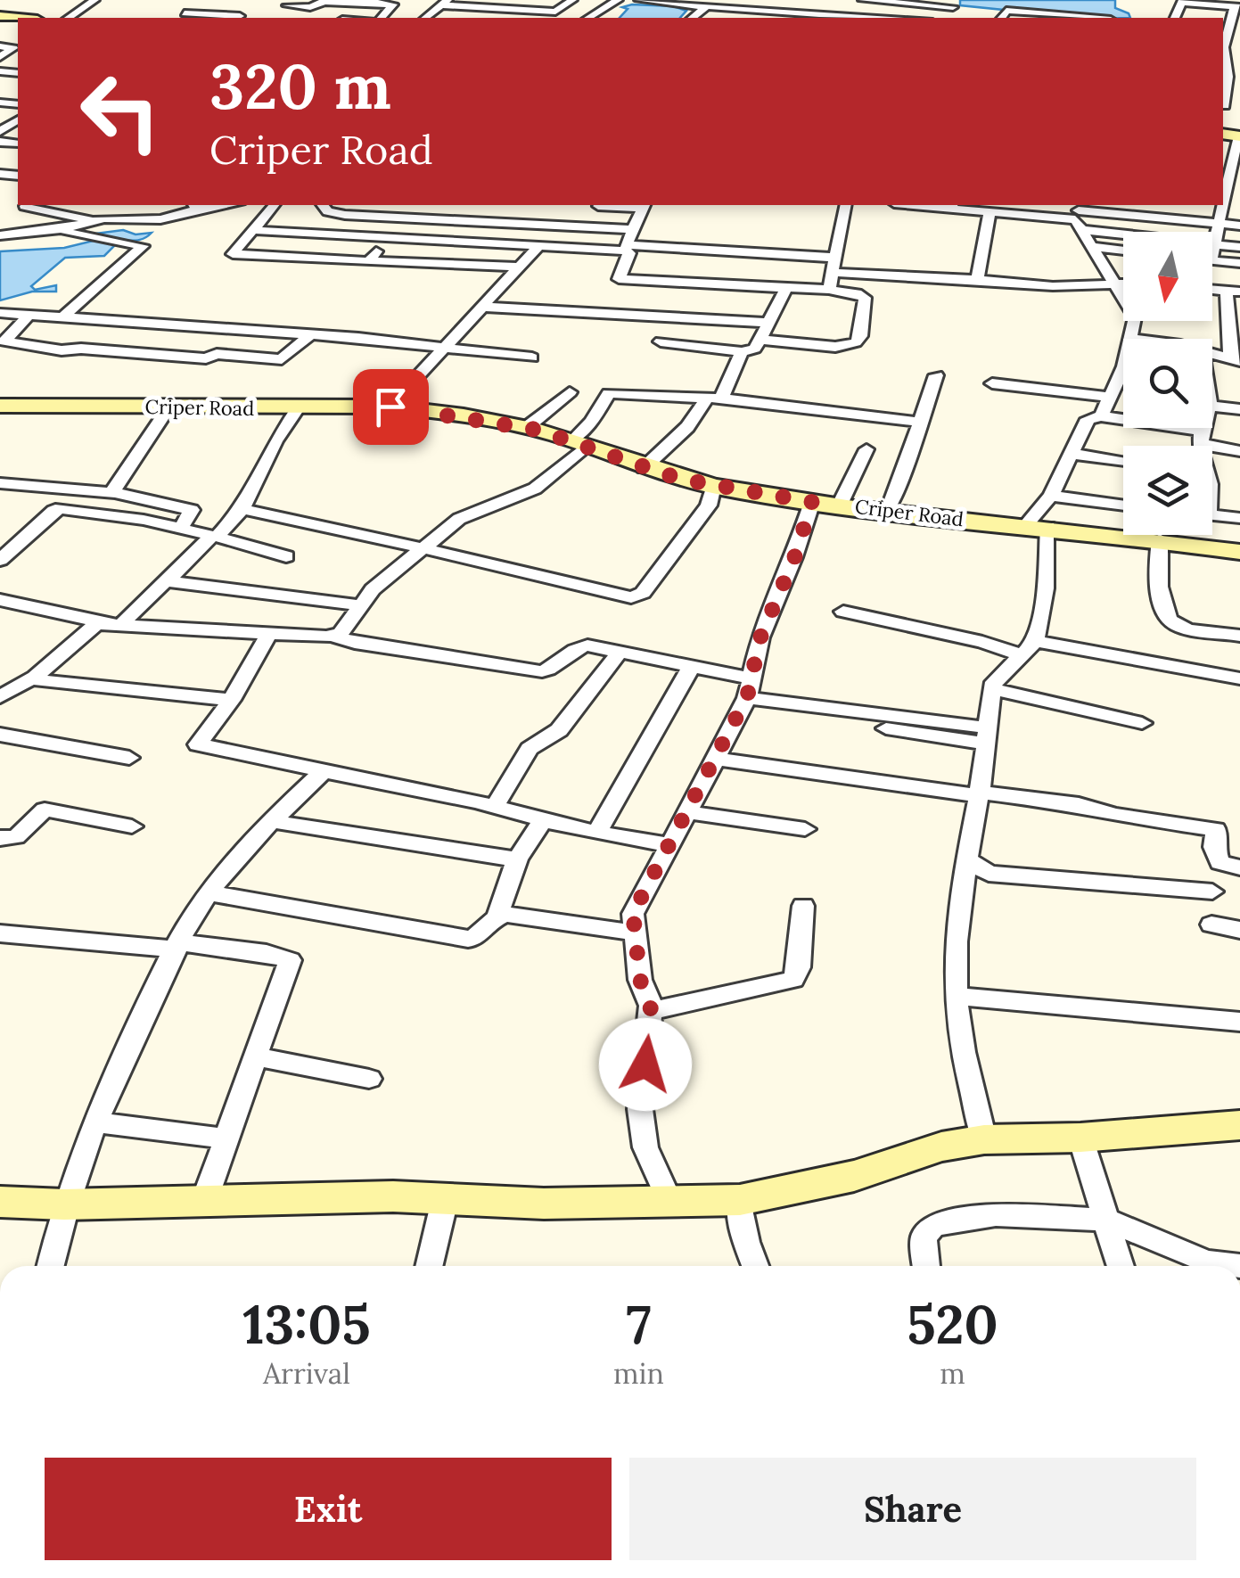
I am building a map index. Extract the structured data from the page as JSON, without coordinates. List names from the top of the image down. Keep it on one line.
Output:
{"streets":{"main road":["Criper Road"]},"north":"bottom","page":{"turn":["320 m","Criper Road"],"eta":["13:05","Arrival","7","min","520","m"],"buttons":["Exit","Share"]}}
